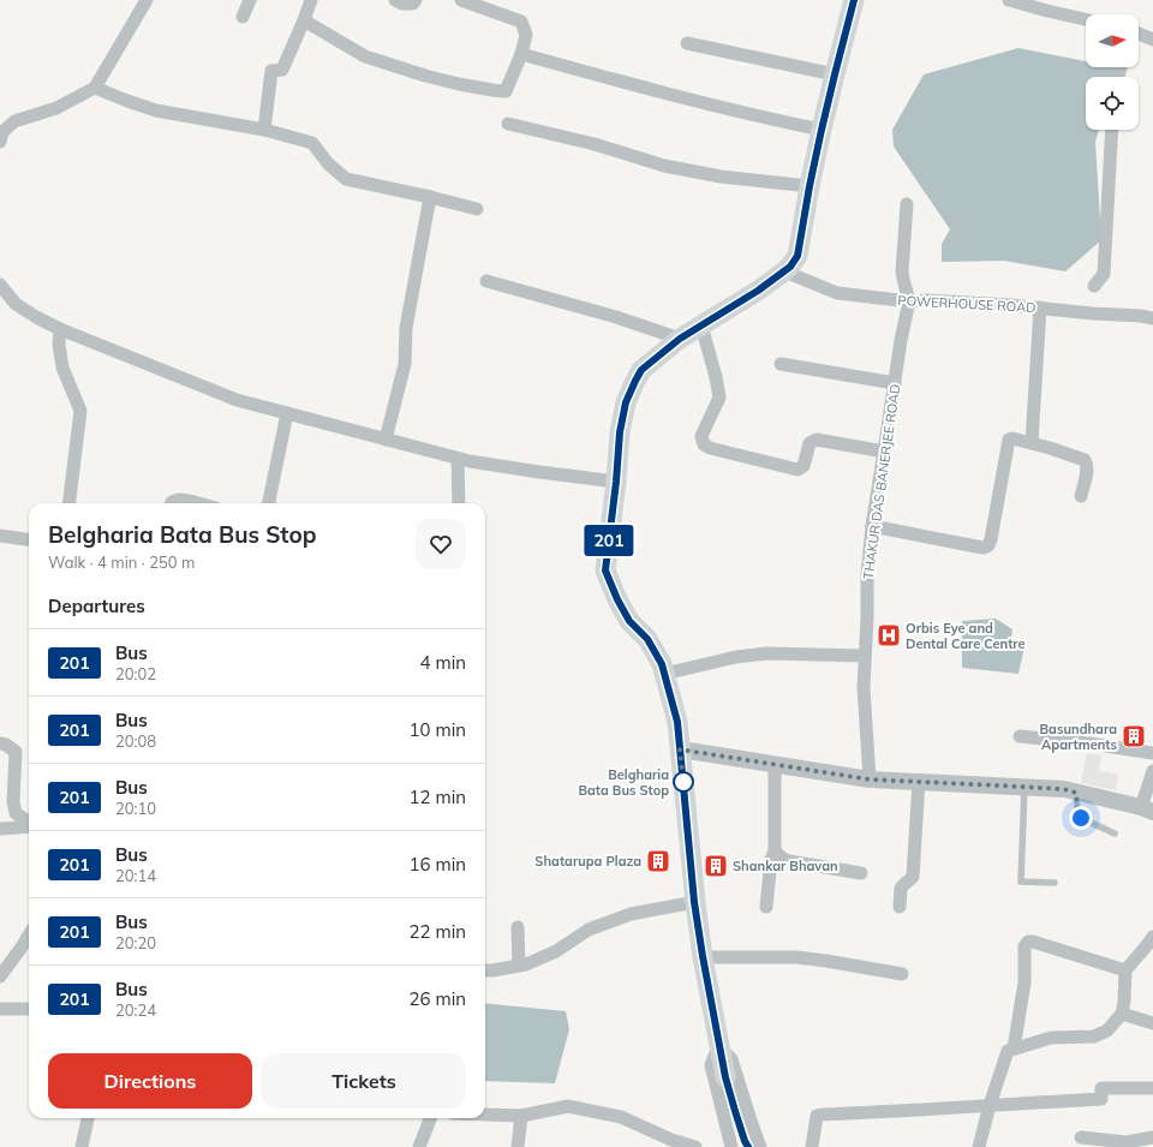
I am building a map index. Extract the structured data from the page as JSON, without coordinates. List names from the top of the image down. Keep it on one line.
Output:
{"streets":{"street":["POWERHOUSE ROAD","THAKUR DAS BANERJEE ROAD"]},"crossings":[["POWERHOUSE ROAD","THAKUR DAS BANERJEE ROAD"]],"places":{"hospital":["Orbis Eye and Dental Care Centre"],"building":["Basundhara Apartments","Shatarupa Plaza","Shankar Bhavan"],"other":["Belgharia Bata Bus Stop"]},"lines":["bus line 201"],"north":"right","page":{"on_map":"201","heading":[["Belgharia Bata Bus Stop","Walk · 4 min · 250 m"],"Departures"],"list":[{"mark":"201","name":"Bus","note":"20:02","value":"4 min"},{"mark":"201","name":"Bus","note":"20:08","value":"10 min"},{"mark":"201","name":"Bus","note":"20:10","value":"12 min"},{"mark":"201","name":"Bus","note":"20:14","value":"16 min"},{"mark":"201","name":"Bus","note":"20:20","value":"22 min"},{"mark":"201","name":"Bus","note":"20:24","value":"26 min"}],"buttons":["Directions","Tickets"]}}
